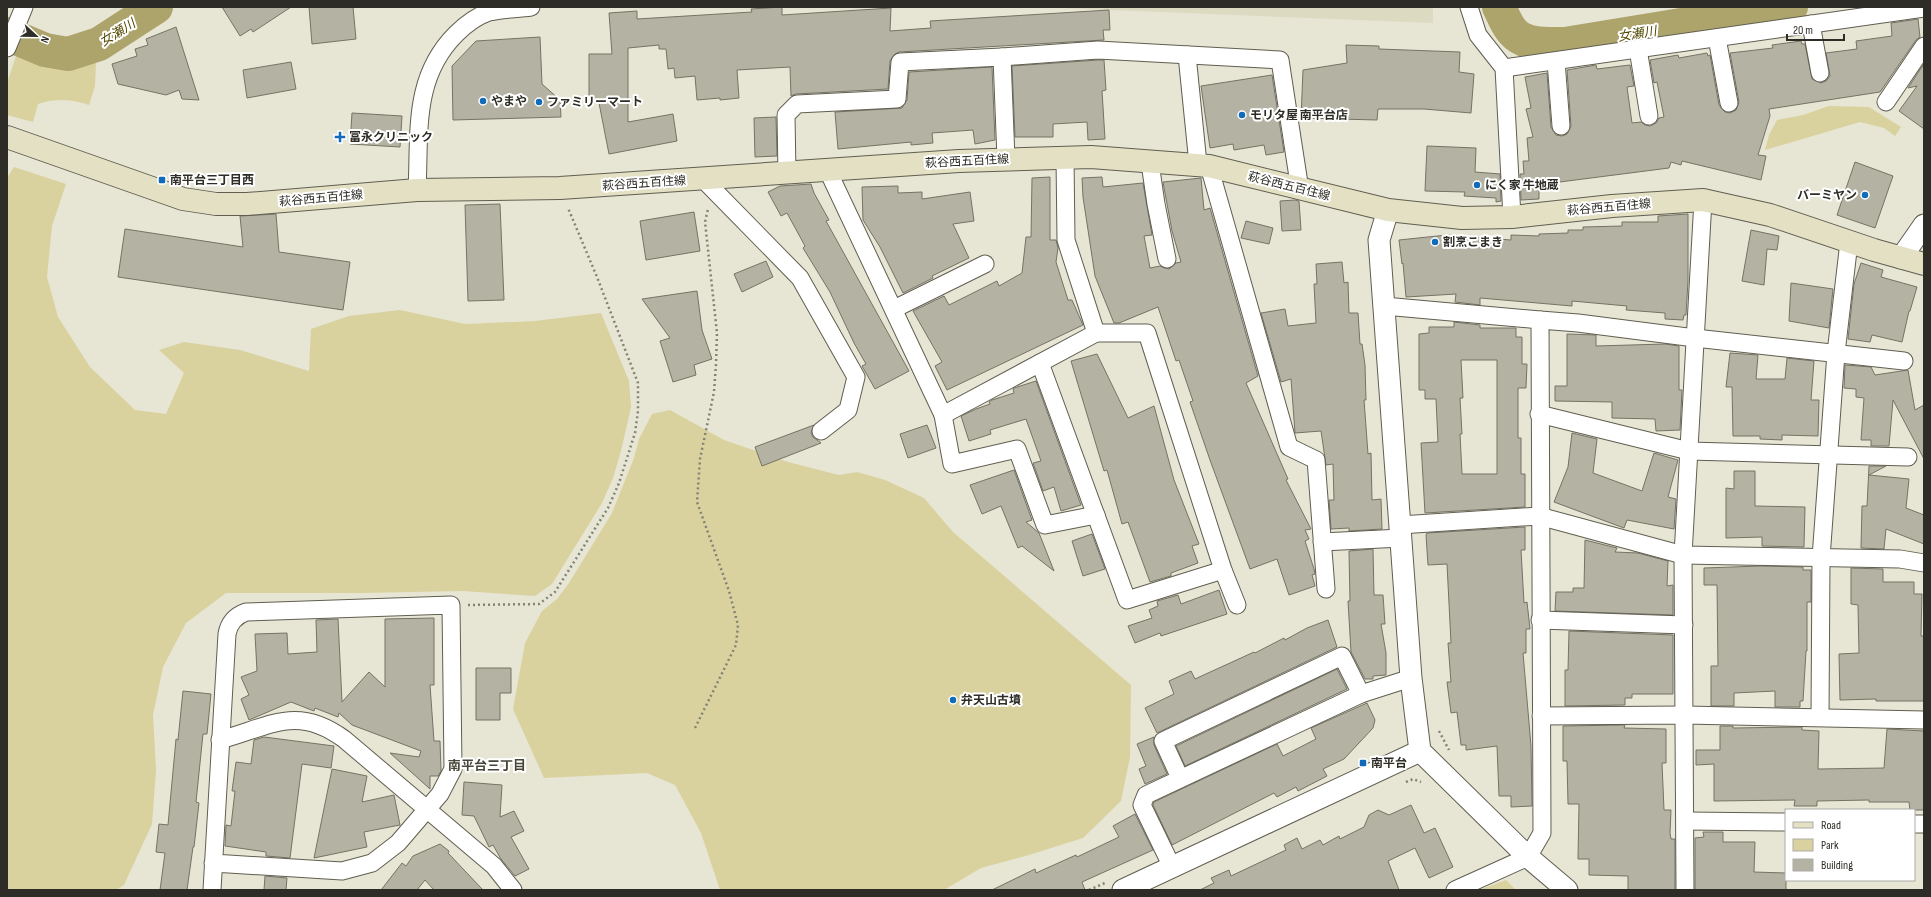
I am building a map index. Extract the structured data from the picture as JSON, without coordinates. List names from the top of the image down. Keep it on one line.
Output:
{"streets":{"main road":["萩谷西五百住線"]},"districts":["南平台三丁目"],"water":["女瀬川"],"places":{"other":["やまや","ファミリーマート","モリタ屋 南平台店","にく家 牛地蔵","バーミヤン","割烹こまき","弁天山古墳"],"health":["冨永クリニック"],"transit":["南平台三丁目西","南平台"]},"legend":["Road","Park","Building"],"scale_bar":"20 m","north":"right"}
